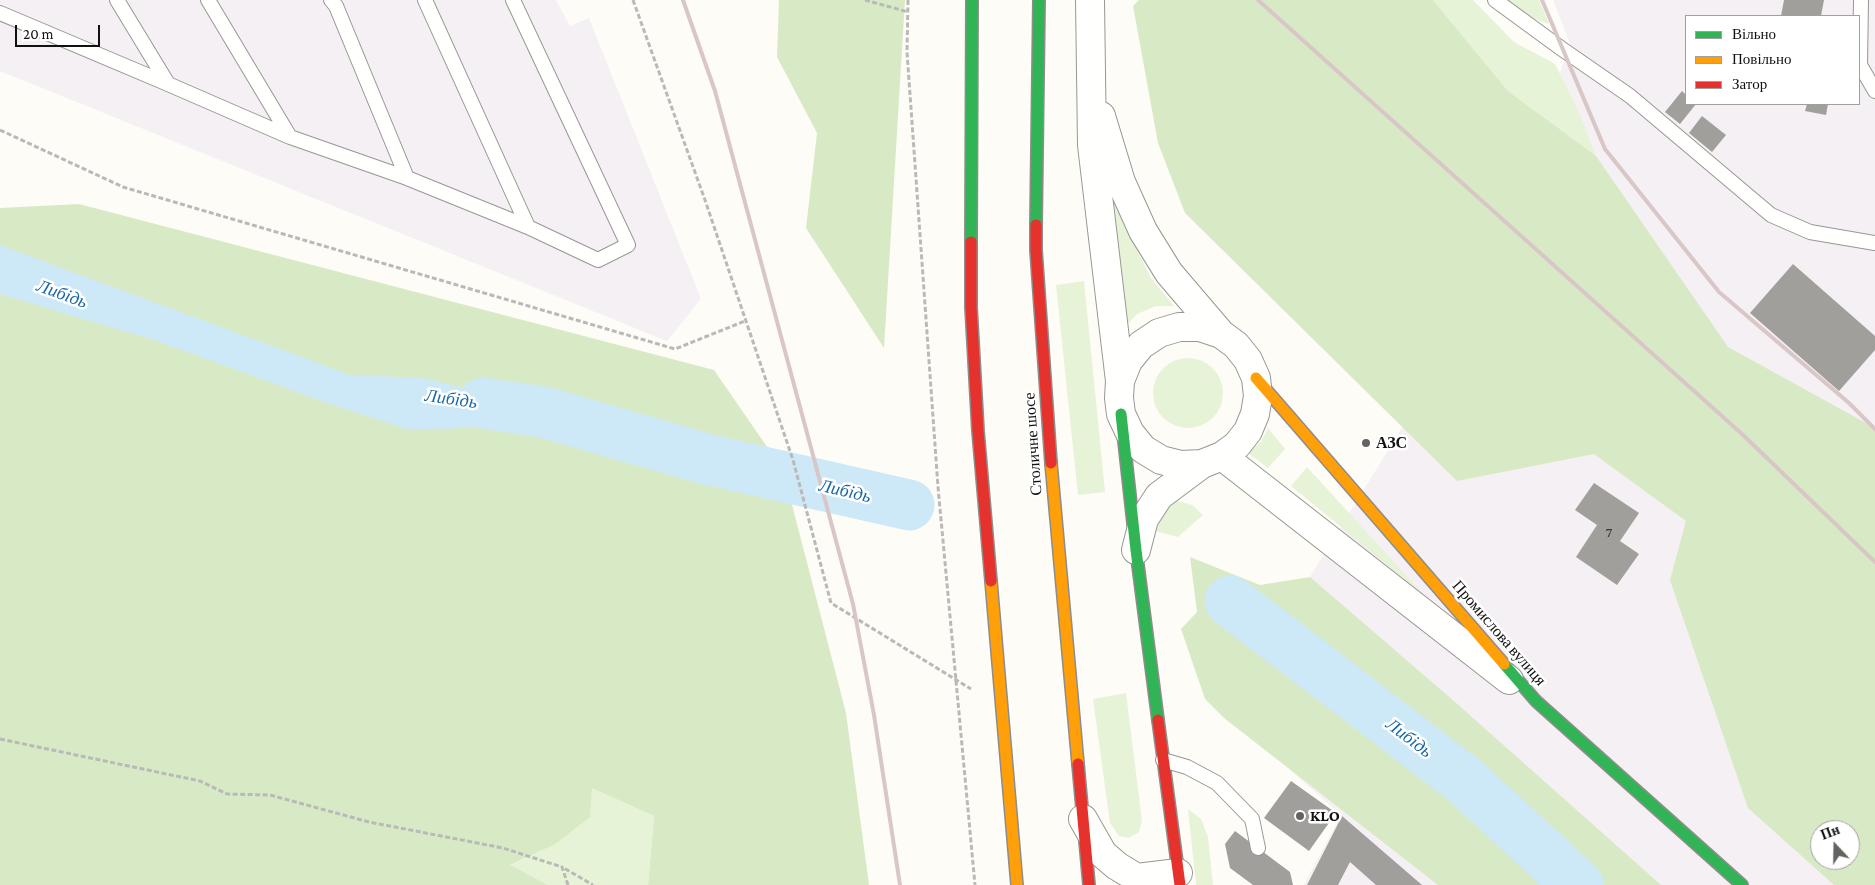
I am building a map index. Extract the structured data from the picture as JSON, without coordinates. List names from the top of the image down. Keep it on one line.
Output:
{"streets":{"main road":["Столичне шосе","Промислова вулиця"]},"water":["Либідь"],"places":["АЗС","KLO"],"house_numbers":["7"],"legend":["Вільно","Повільно","Затор"],"scale_bar":"20 m","north":"top"}
